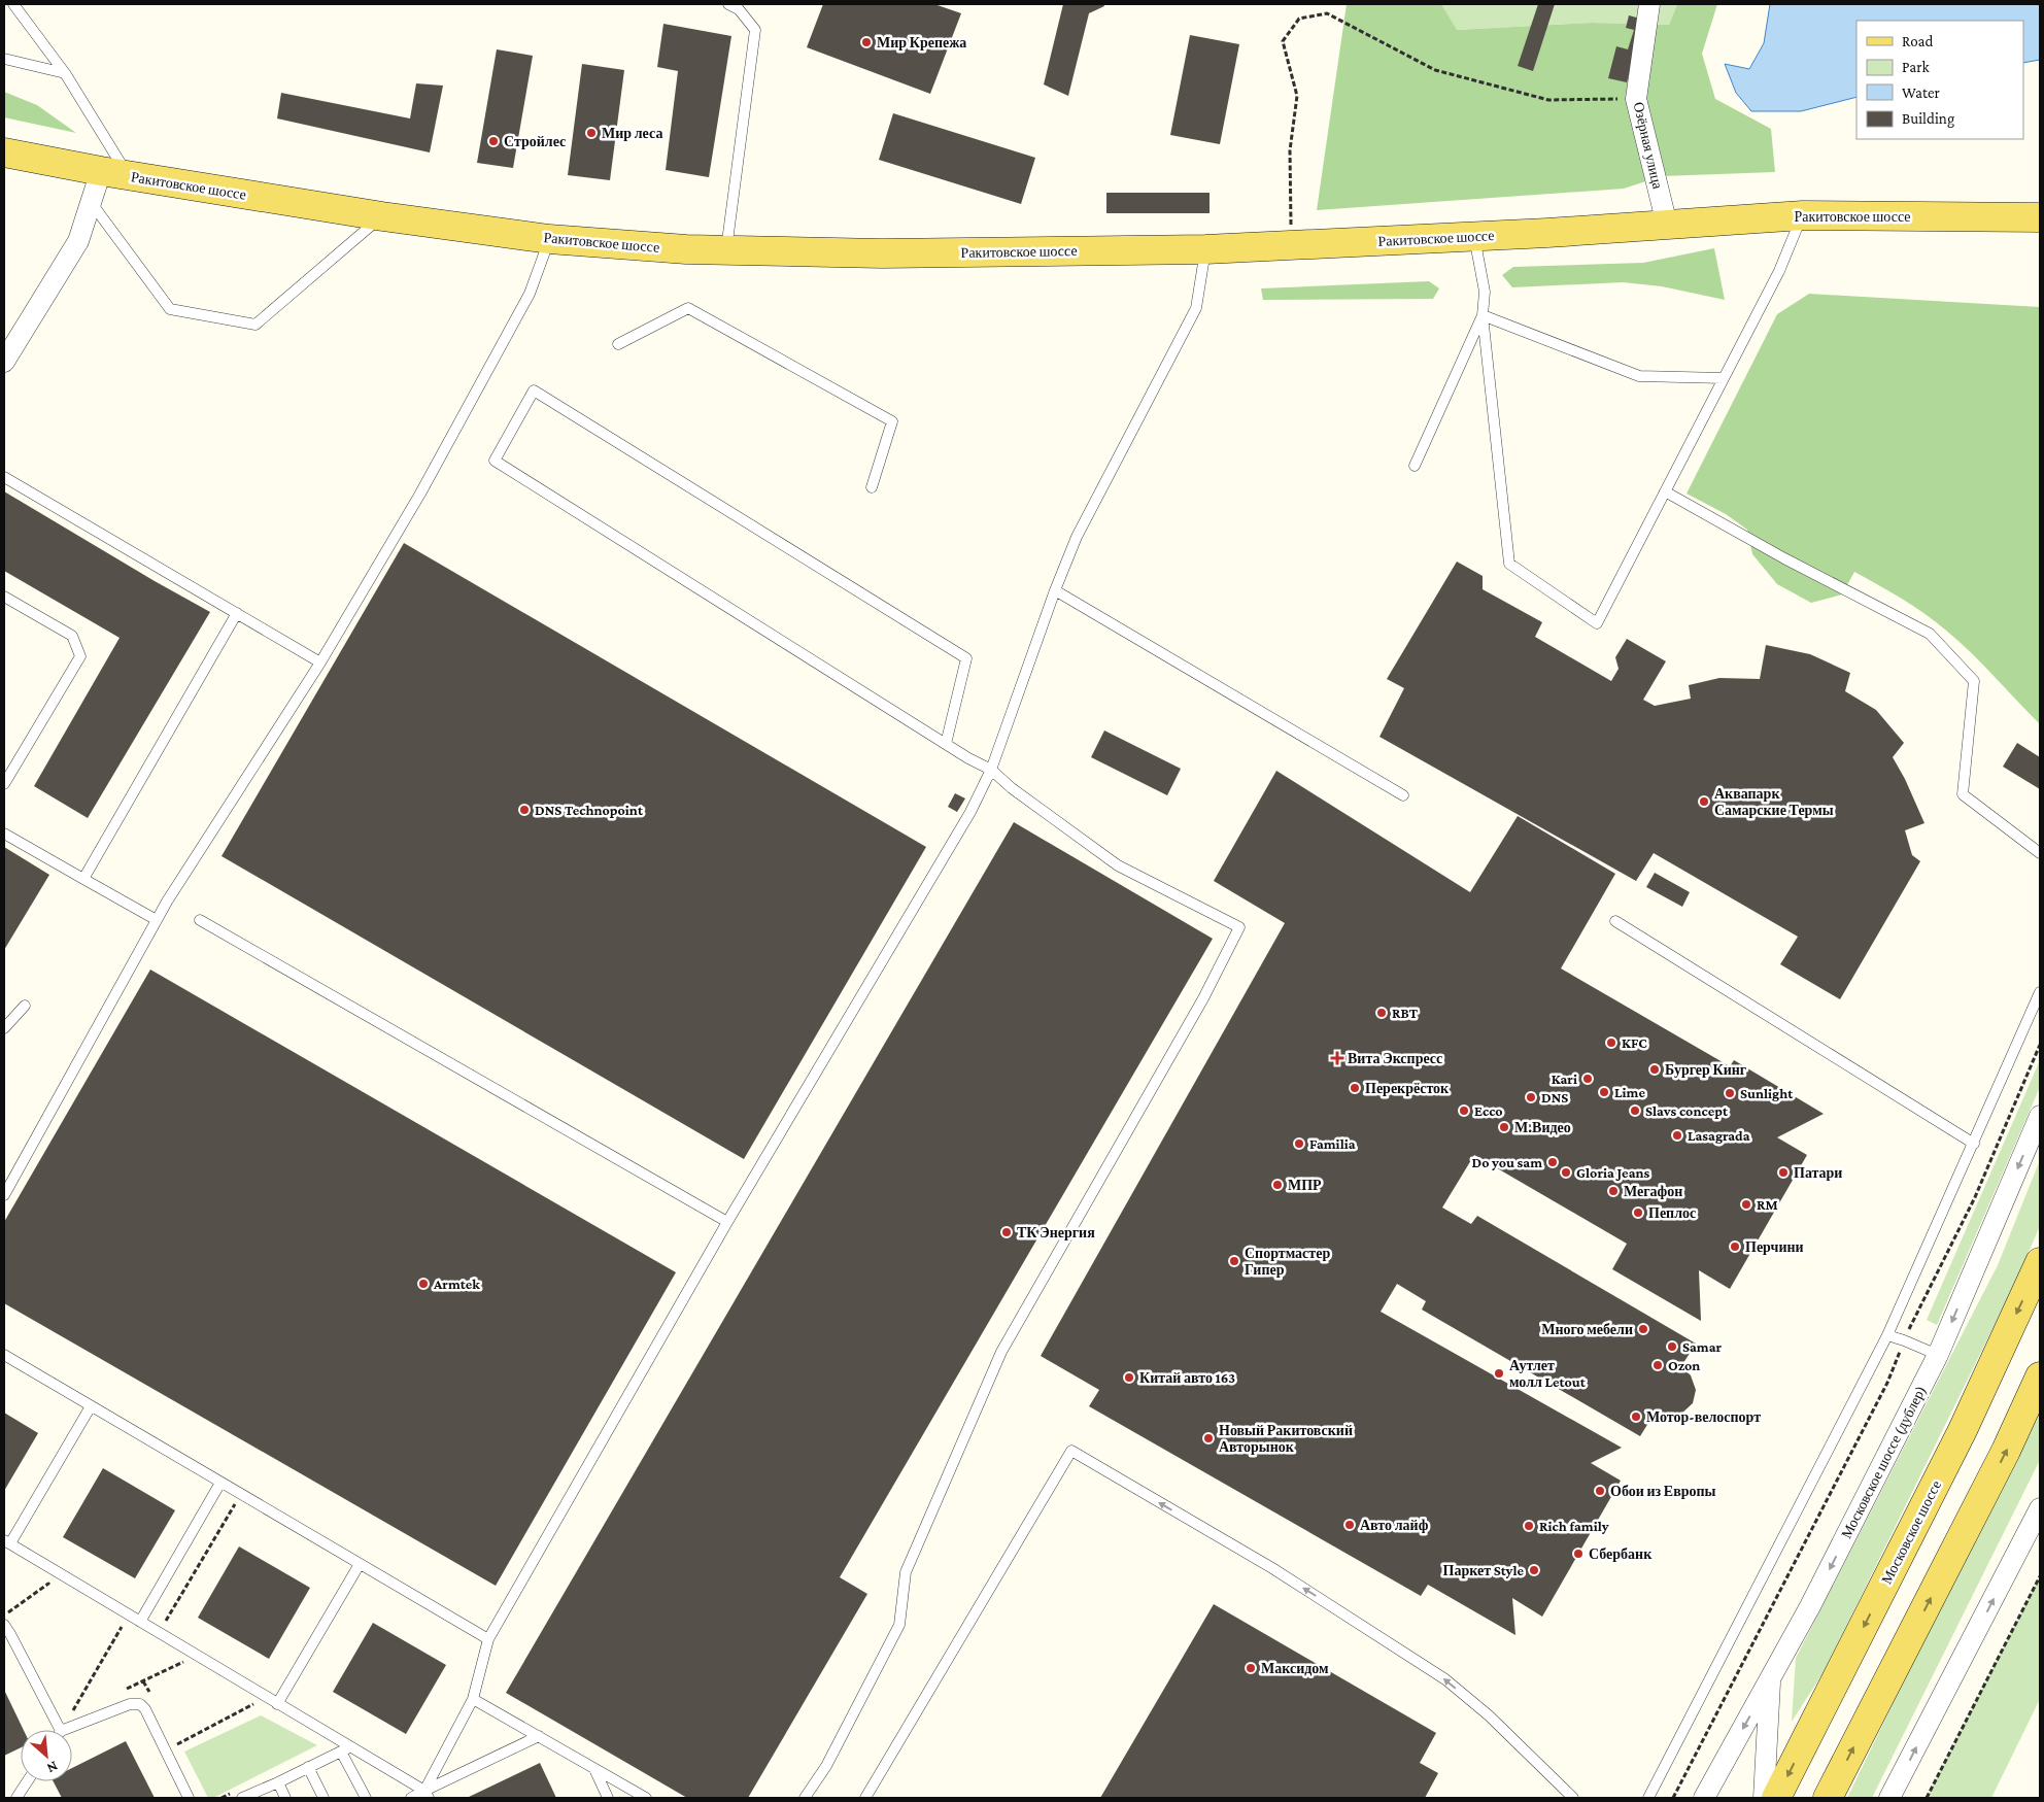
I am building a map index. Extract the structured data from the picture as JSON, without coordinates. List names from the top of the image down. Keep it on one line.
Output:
{"streets":{"main road":["Ракитовское шоссе","Московское шоссе"],"street":["Озёрная улица","Московское шоссе (дублер)"]},"crossings":[["Озёрная улица","Ракитовское шоссе"]],"places":{"other":["Мир Крепежа","Мир леса","Стройлес","Аквапарк Самарские Термы","DNS Technopoint","RBT","KFC","Бургер Кинг","Kari","Перекрёсток","Lime","Sunlight","DNS","Ecco","Slavs concept","М.Видео","Lasagrada","Familia","Do you sam","Gloria Jeans","Патари","МПР","Мегафон","RM","Пеплос","ТК Энергия","Перчини","Спортмастер Гипер","Armtek","Много мебели","Samar","Ozon","Аутлет молл Letout","Китай авто 163","Мотор-велоспорт","Новый Ракитовский Авторынок","Обои из Европы","Авто лайф","Rich family","Сбербанк","Паркет Style","Максидом"],"health":["Вита Экспресс"]},"legend":["Road","Park","Water","Building"],"north":"bottom right"}
